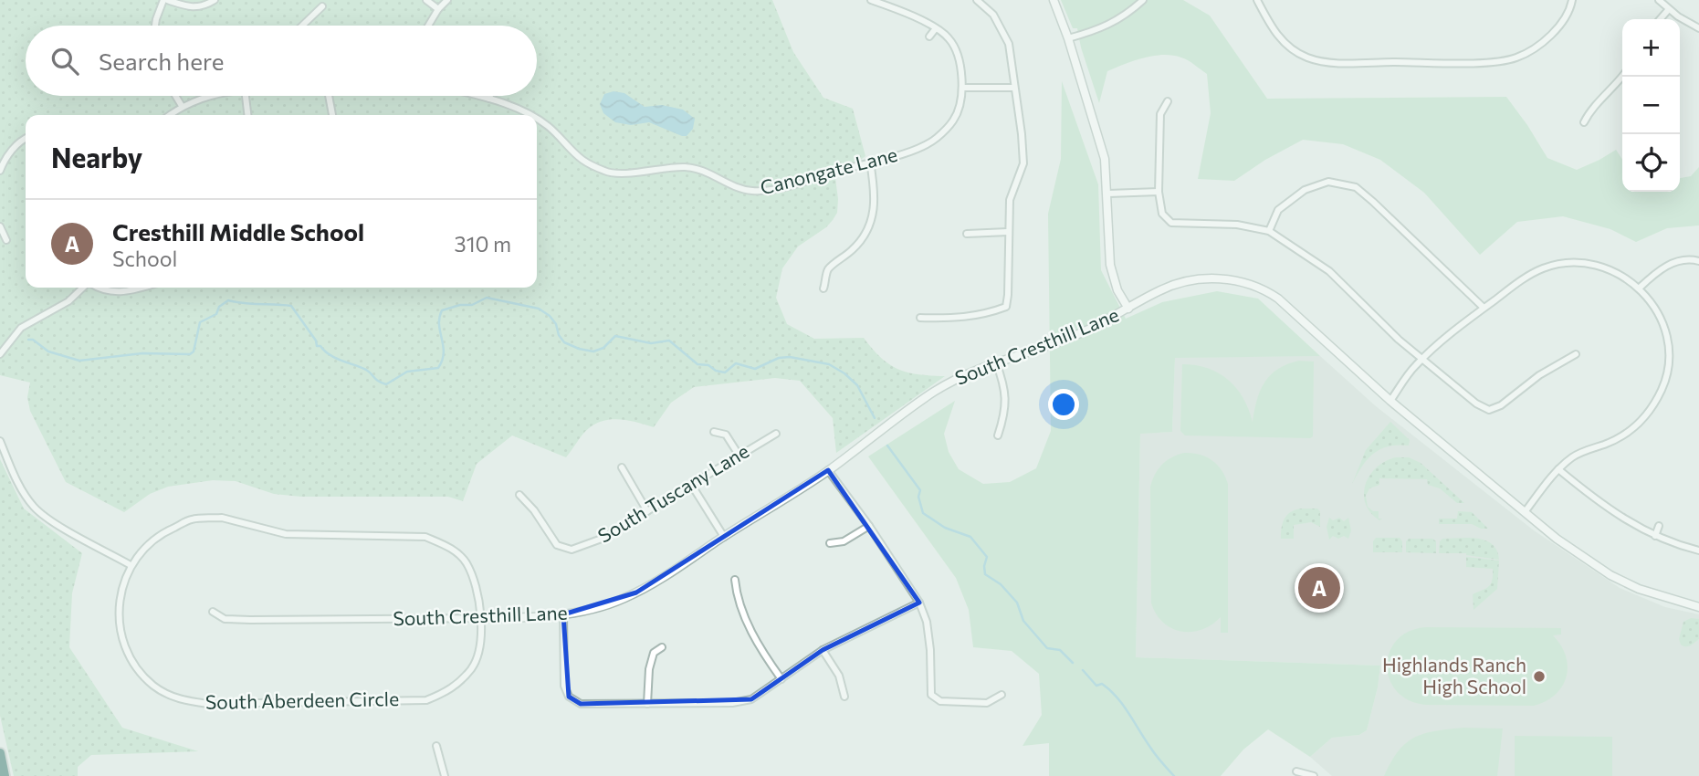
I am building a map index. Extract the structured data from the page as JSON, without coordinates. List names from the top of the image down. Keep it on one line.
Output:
{"streets":{"street":["Canongate Lane","South Cresthill Lane","South Tuscany Lane","South Aberdeen Circle"]},"crossings":[["South Cresthill Lane","South Aberdeen Circle"]],"places":["Highlands Ranch High School"],"page":{"map_buttons":["+","−"],"search":"Search here","heading":"Nearby","list":[{"mark":"A","name":"Cresthill Middle School","note":"School","value":"310 m"}],"pins":"A"}}
